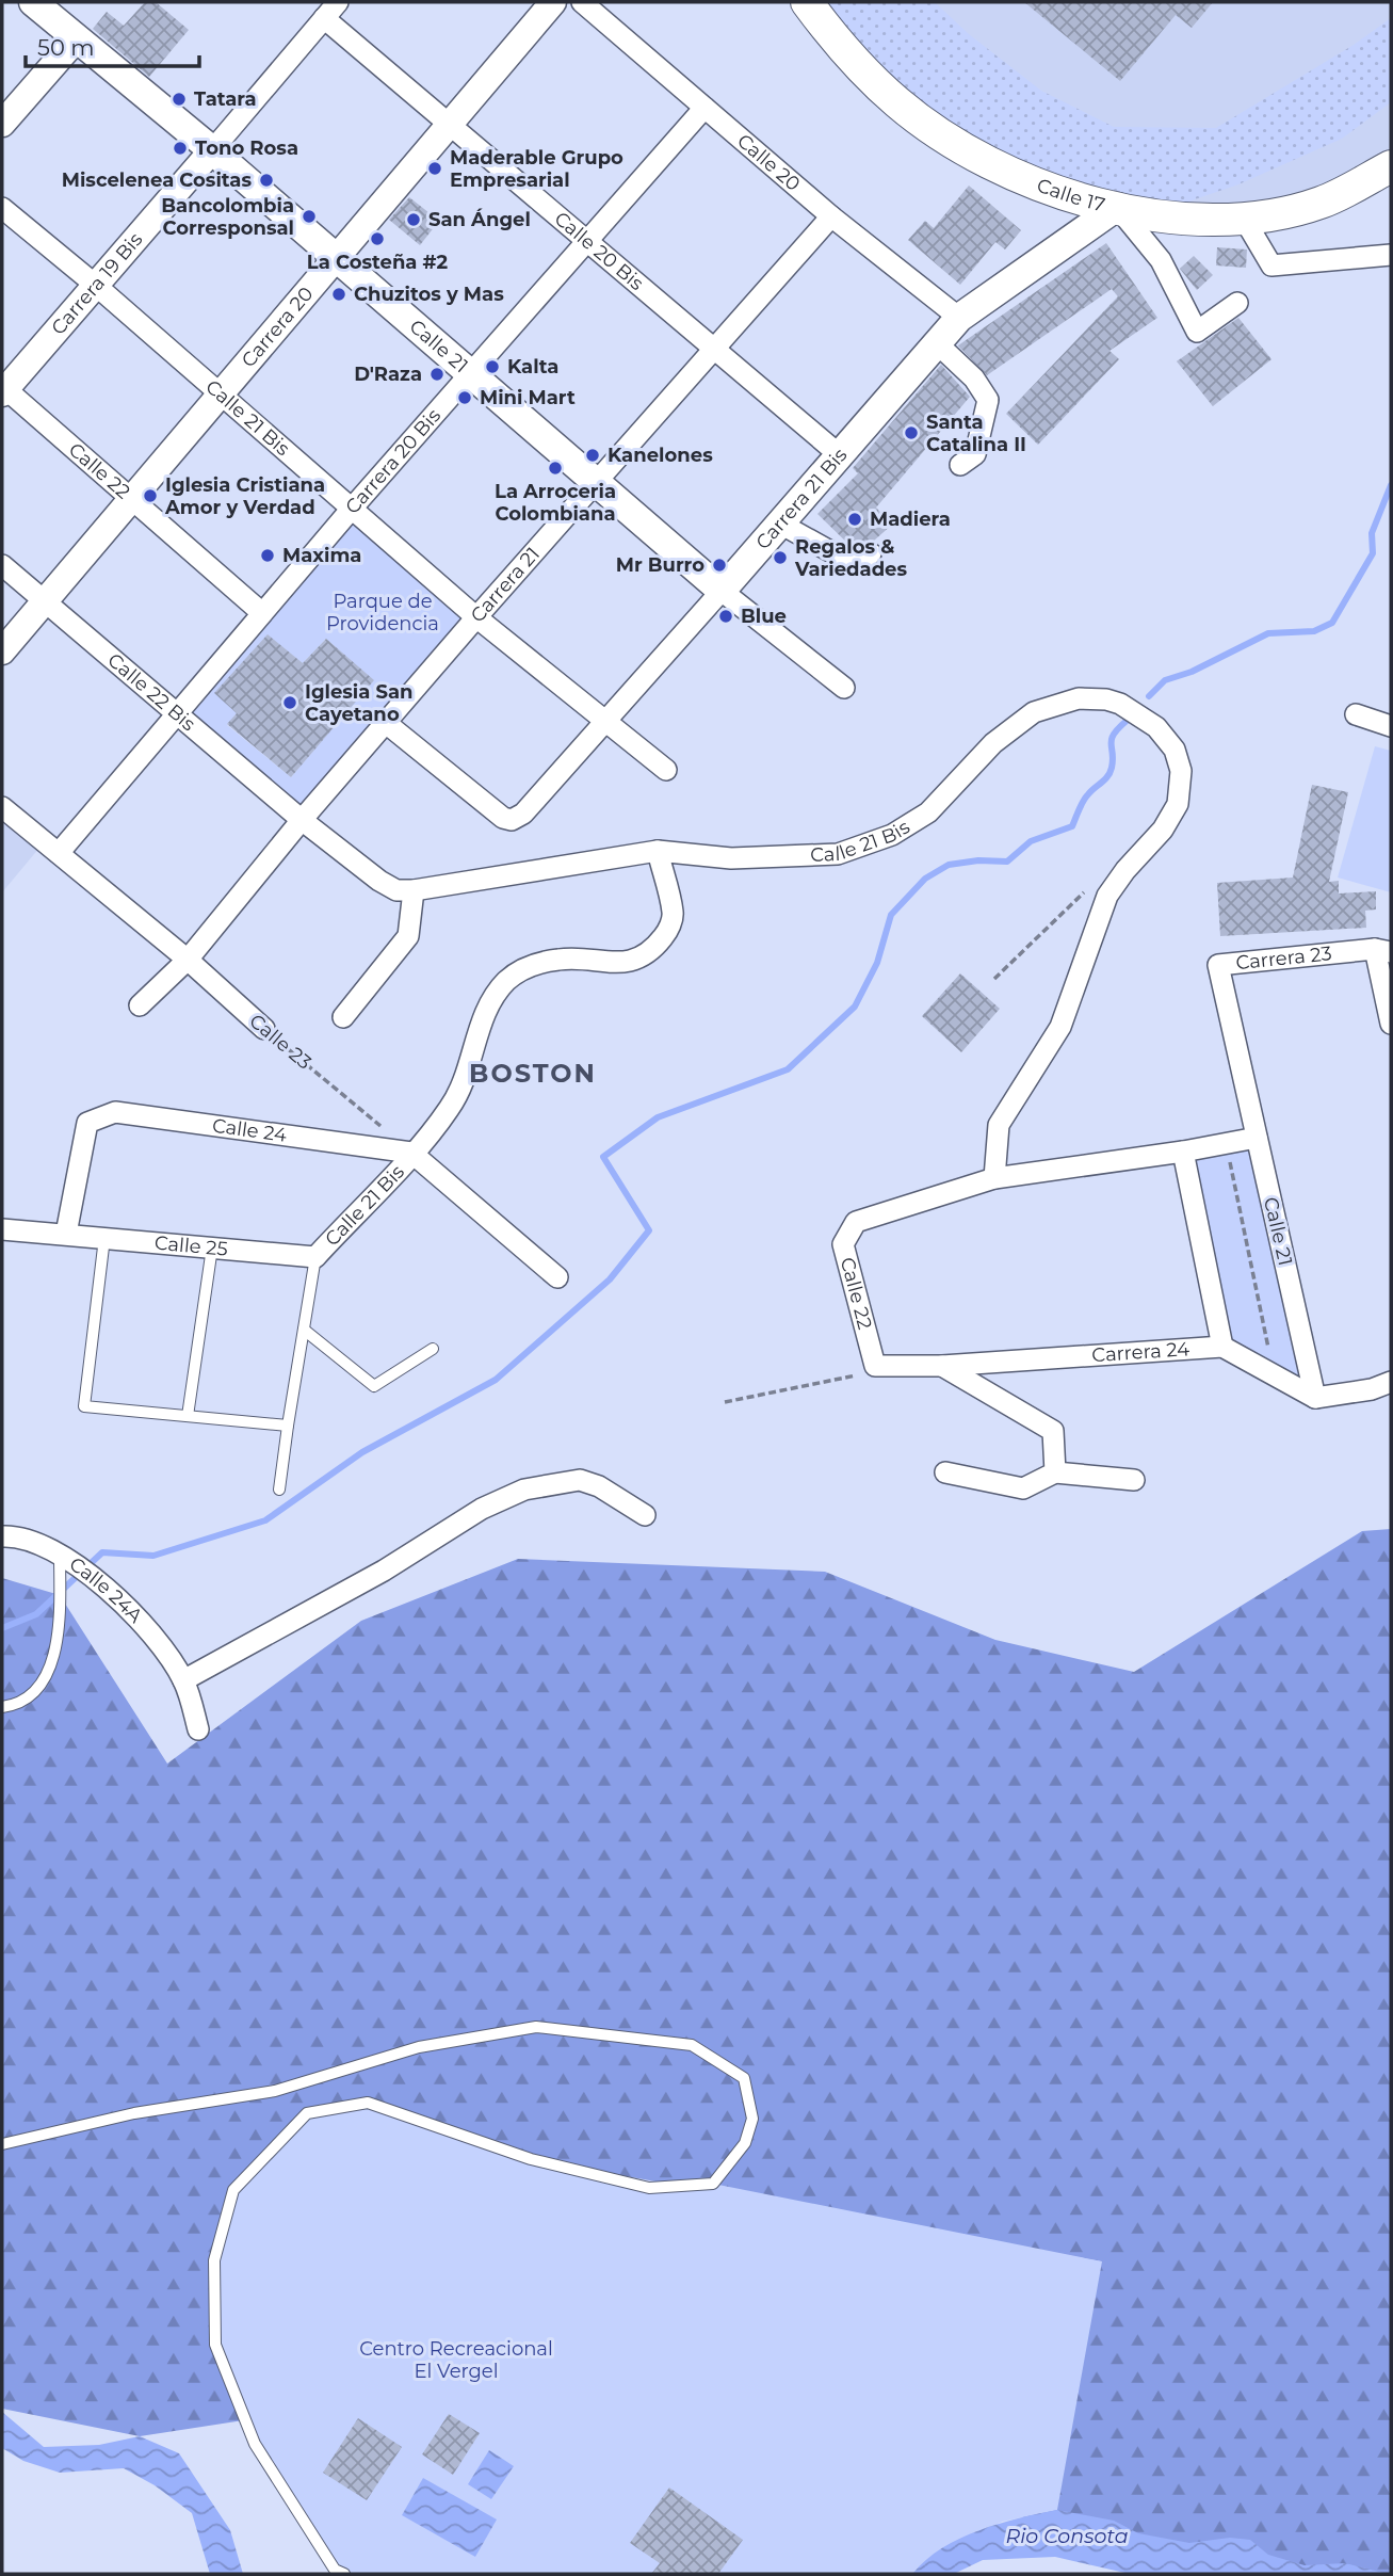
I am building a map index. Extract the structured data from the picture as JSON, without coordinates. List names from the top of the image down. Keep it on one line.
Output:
{"streets":{"main road":["Calle 17","Calle 21","Carrera 21 Bis"],"street":["Calle 20","Calle 20 Bis","Carrera 19 Bis","Carrera 20","Calle 21 Bis","Carrera 20 Bis","Calle 22","Carrera 21","Calle 22 Bis","Carrera 23","Calle 23","Calle 24","Calle 25","Carrera 24","Calle 24A"]},"crossings":[["Calle 20","Carrera 20 Bis"],["Calle 20","Carrera 21 Bis"],["Calle 20","Carrera 21"],["Calle 17","Carrera 21 Bis"],["Calle 20 Bis","Carrera 19 Bis"],["Calle 20 Bis","Carrera 20"],["Calle 20 Bis","Carrera 20 Bis"],["Calle 20 Bis","Carrera 21 Bis"],["Calle 20 Bis","Carrera 21"],["Carrera 19 Bis","Calle 21"],["Carrera 19 Bis","Calle 21 Bis"],["Carrera 19 Bis","Calle 22"],["Carrera 20","Calle 21"],["Carrera 20","Calle 21 Bis"],["Carrera 20","Calle 22"],["Carrera 20","Calle 22 Bis"],["Calle 21","Carrera 20 Bis"],["Calle 21","Carrera 21 Bis"],["Calle 21","Carrera 21"],["Calle 21","Carrera 23"],["Calle 21 Bis","Carrera 20 Bis"],["Calle 21 Bis","Calle 22"],["Calle 21 Bis","Carrera 21 Bis"],["Calle 21 Bis","Carrera 21"],["Calle 21 Bis","Calle 23"],["Calle 21 Bis","Calle 24"],["Calle 21 Bis","Calle 25"],["Carrera 20 Bis","Calle 22"],["Carrera 20 Bis","Calle 22 Bis"],["Carrera 20 Bis","Calle 23"],["Calle 22","Carrera 24"],["Carrera 21 Bis","Carrera 21"],["Carrera 21","Calle 22 Bis"],["Carrera 21","Calle 23"],["Calle 23","Calle 24"],["Calle 24","Calle 25"]],"districts":["BOSTON"],"water":["Rio Consota"],"parks":["Parque de Providencia","Centro Recreacional El Vergel"],"places":["Tatara","Tono Rosa","Maderable Grupo Empresarial","Miscelenea Cositas","Bancolombia Corresponsal","San Ángel","La Costeña #2","Chuzitos y Mas","Kalta","D'Raza","Mini Mart","Santa Catalina II","Kanelones","La Arroceria Colombiana","Iglesia Cristiana Amor y Verdad","Madiera","Maxima","Regalos & Variedades","Mr Burro","Blue","Iglesia San Cayetano"],"scale_bar":"50 m"}
